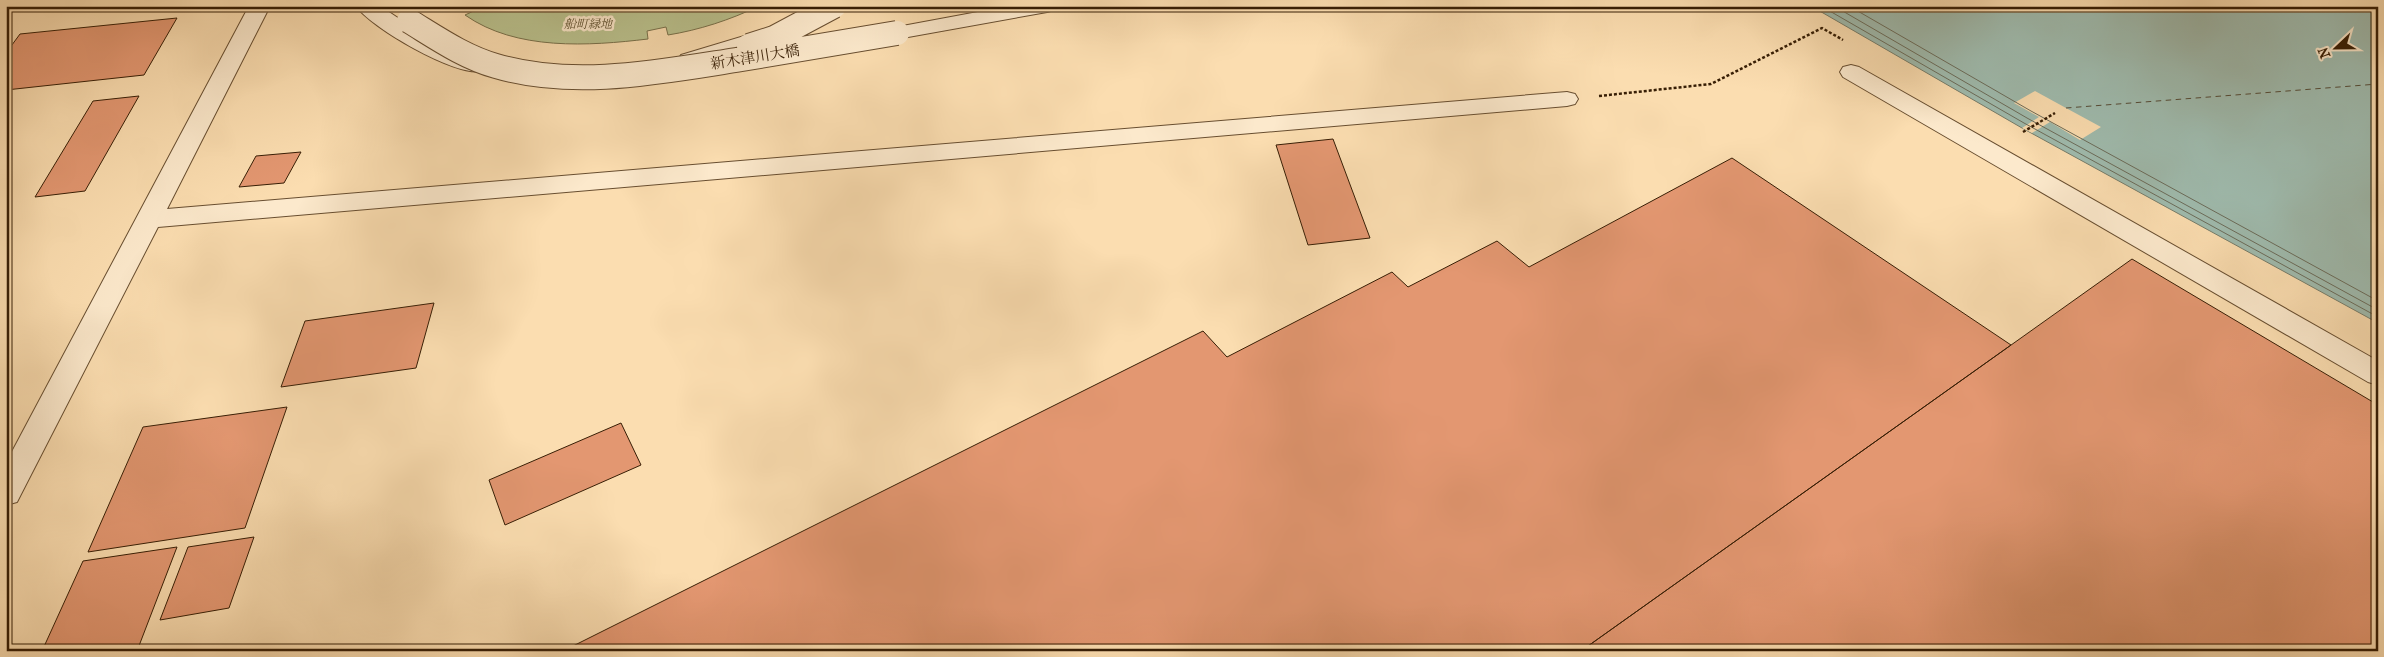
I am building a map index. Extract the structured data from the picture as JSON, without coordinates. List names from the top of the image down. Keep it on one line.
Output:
{"streets":{"street":["新木津川大橋"]},"parks":["船町緑地"],"north":"left"}
